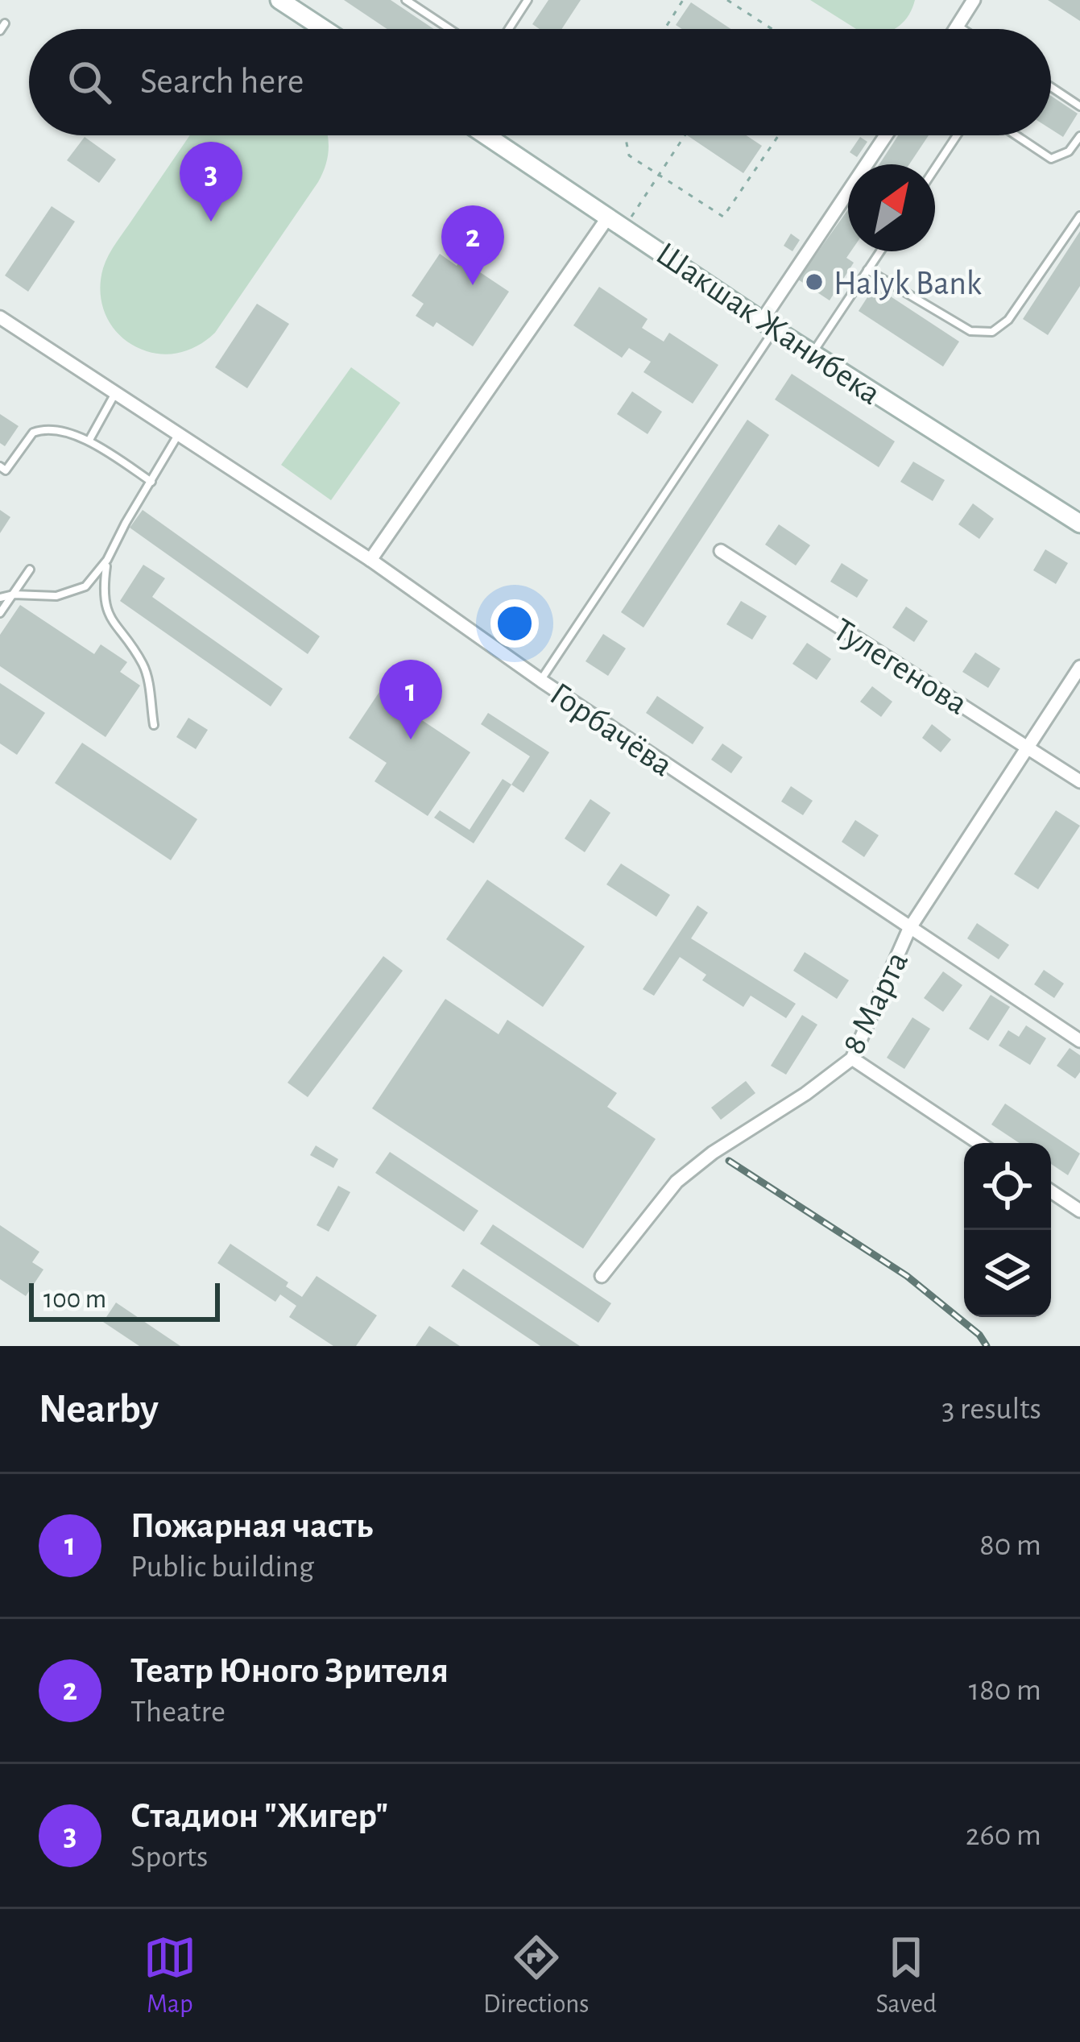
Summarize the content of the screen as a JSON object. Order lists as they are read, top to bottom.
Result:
{
  "streets": {
    "main road": ["Шакшак Жанибека"],
    "street": ["Тулегенова", "Горбачёва", "8 Марта"]
  },
  "crossings": [
    ["Тулегенова", "8 Марта"],
    ["Горбачёва", "8 Марта"]
  ],
  "places": ["Halyk Bank"],
  "scale_bar": "100 m",
  "north": "top right",
  "page": {
    "search": "Search here",
    "pins": ["3", "2", "1"],
    "scale": "100 m",
    "heading": ["Nearby", "3 results"],
    "list": [
      {
        "mark": "1",
        "name": "Пожарная часть",
        "note": "Public building",
        "value": "80 m"
      },
      {
        "mark": "2",
        "name": "Театр Юного Зрителя",
        "note": "Theatre",
        "value": "180 m"
      },
      {
        "mark": "3",
        "name": "Стадион \"Жигер\"",
        "note": "Sports",
        "value": "260 m"
      }
    ],
    "nav": ["Map", "Directions", "Saved"]
  }
}
